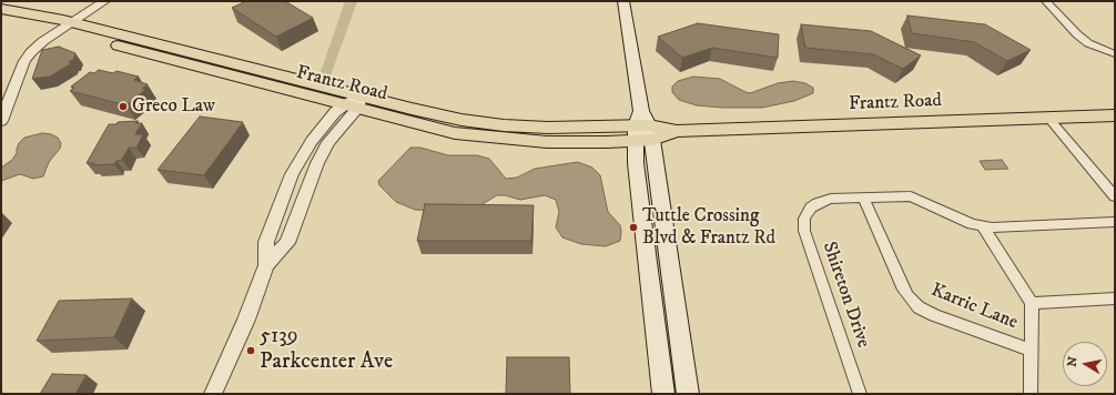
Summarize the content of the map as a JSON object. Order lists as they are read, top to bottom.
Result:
{
  "streets": {
    "main road": ["Frantz Road"],
    "street": ["Shireton Drive", "Karric Lane"]
  },
  "crossings": [
    ["Shireton Drive", "Karric Lane"]
  ],
  "places": ["Greco Law", "Tuttle Crossing Blvd & Frantz Rd", "5139 Parkcenter Ave"],
  "north": "left"
}
